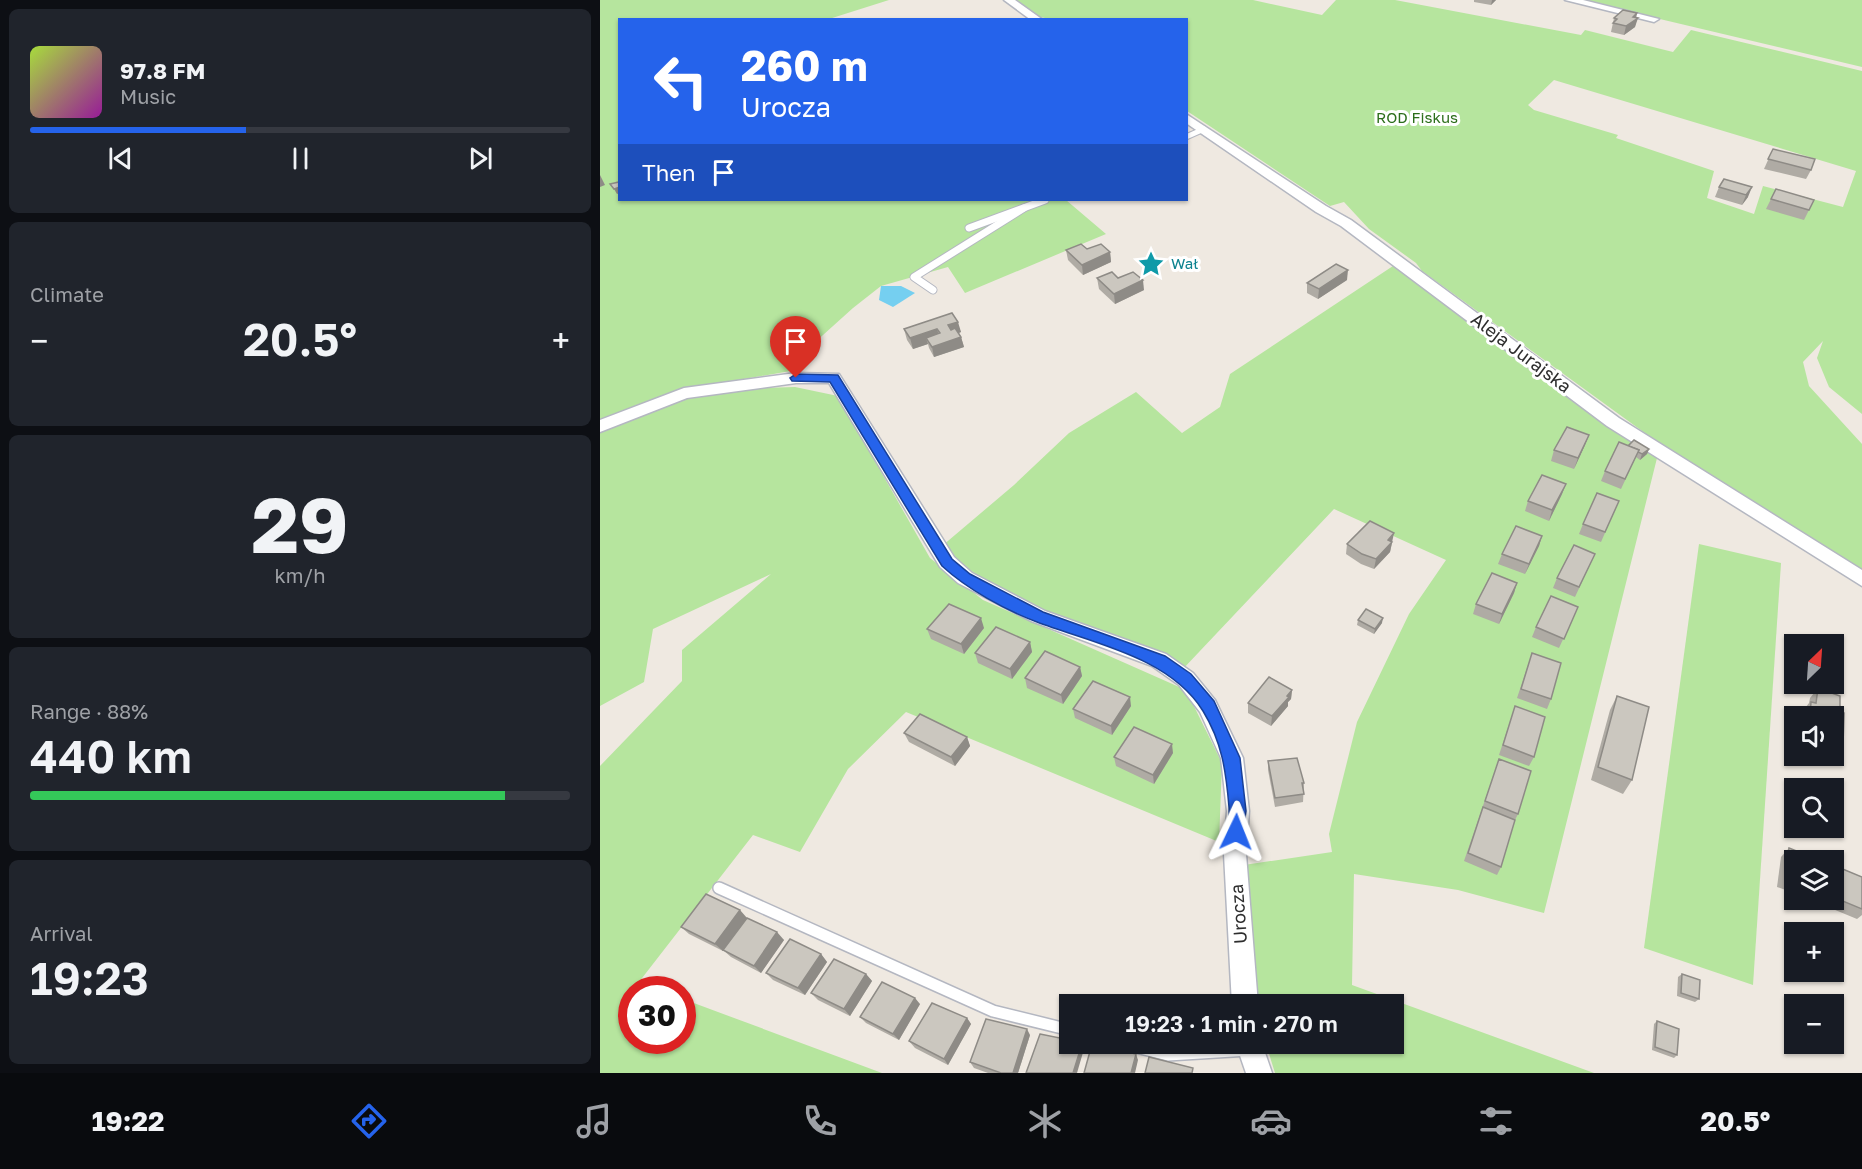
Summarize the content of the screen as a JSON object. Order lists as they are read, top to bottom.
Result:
{
  "streets": {
    "street": ["Aleja Jurajska", "Urocza"]
  },
  "parks": ["ROD Fiskus"],
  "places": {
    "place": ["Wał"]
  },
  "north": "top right",
  "page": {
    "turn": ["260 m", "Urocza"],
    "song": ["97.8 FM", "Music"],
    "then": "Then",
    "tile": [
      "Climate",
      ["29", "km/h"],
      ["Range · 88%", "440 km"],
      ["Arrival", "19:23"]
    ],
    "heat": ["−", "20.5°", "+"],
    "map_buttons": ["+", "−"],
    "limit": "30",
    "trip": "19:23 · 1 min · 270 m",
    "tabs": ["19:22", "20.5°"]
  }
}
